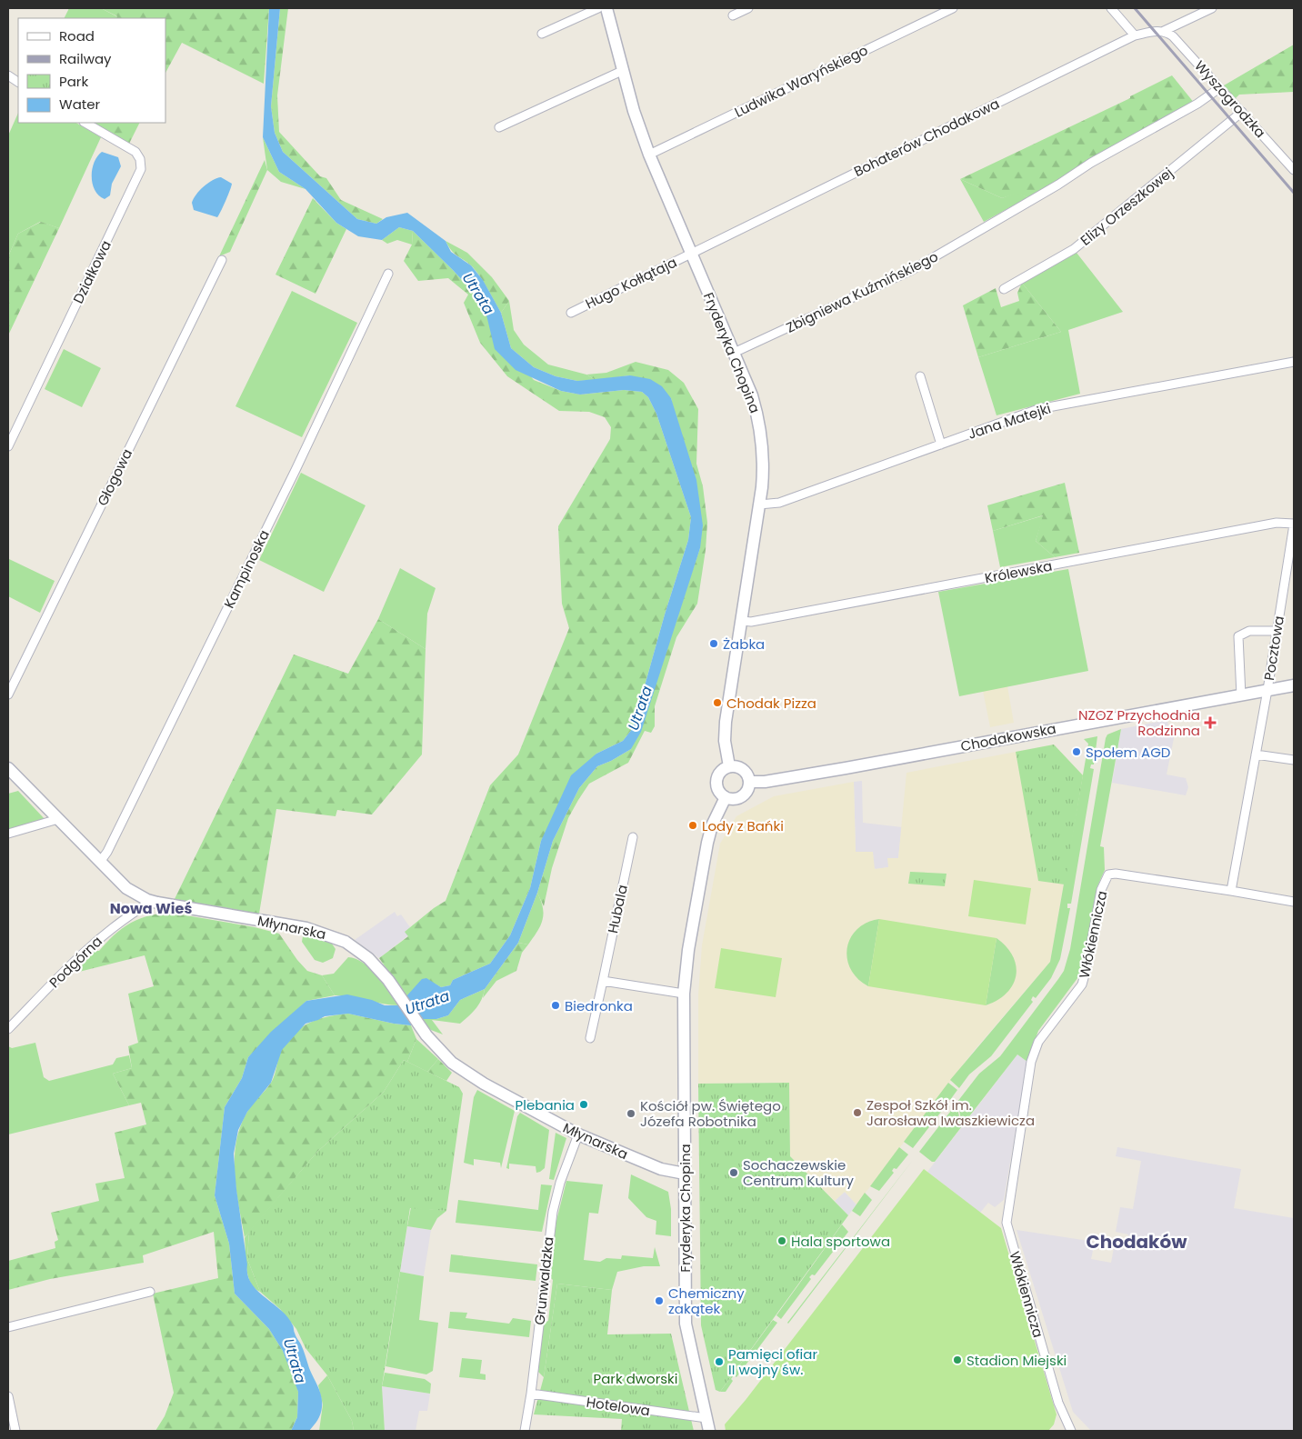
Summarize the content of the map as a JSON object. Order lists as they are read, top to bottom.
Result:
{
  "streets": {
    "main road": ["Fryderyka Chopina", "Chodakowska", "Młynarska"],
    "street": [
      "Ludwika Waryńskiego",
      "Wyszogrodzka",
      "Bohaterów Chodakowa",
      "Elizy Orzeszkowej",
      "Działkowa",
      "Hugo Kołłątaja",
      "Zbigniewa Kuźmińskiego",
      "Jana Matejki",
      "Głogowa",
      "Kampinoska",
      "Królewska",
      "Pocztowa",
      "Hubala",
      "Włókiennicza",
      "Podgórna",
      "Grunwaldzka",
      "Hotelowa"
    ]
  },
  "crossings": [
    ["Ludwika Waryńskiego", "Fryderyka Chopina"],
    ["Wyszogrodzka", "Bohaterów Chodakowa"],
    ["Wyszogrodzka", "Elizy Orzeszkowej"],
    ["Wyszogrodzka", "Zbigniewa Kuźmińskiego"],
    ["Bohaterów Chodakowa", "Hugo Kołłątaja"],
    ["Bohaterów Chodakowa", "Fryderyka Chopina"],
    ["Hugo Kołłątaja", "Fryderyka Chopina"],
    ["Zbigniewa Kuźmińskiego", "Fryderyka Chopina"],
    ["Fryderyka Chopina", "Jana Matejki"],
    ["Fryderyka Chopina", "Królewska"],
    ["Fryderyka Chopina", "Chodakowska"],
    ["Fryderyka Chopina", "Młynarska"],
    ["Fryderyka Chopina", "Hotelowa"],
    ["Kampinoska", "Młynarska"],
    ["Królewska", "Pocztowa"],
    ["Pocztowa", "Chodakowska"],
    ["Młynarska", "Podgórna"],
    ["Młynarska", "Grunwaldzka"],
    ["Grunwaldzka", "Hotelowa"]
  ],
  "districts": ["Nowa Wieś", "Chodaków"],
  "water": ["Utrata"],
  "parks": ["Park dworski"],
  "places": {
    "other": [
      "Żabka",
      "Chodak Pizza",
      "Społem AGD",
      "Lody z Bańki",
      "Biedronka",
      "Plebania",
      "Zespoł Szkół im. Jarosława Iwaszkiewicza",
      "Kościół pw. Świętego Józefa Robotnika",
      "Sochaczewskie Centrum Kultury",
      "Hala sportowa",
      "Chemiczny zakątek",
      "Stadion Miejski",
      "Pamięci ofiar II wojny św."
    ],
    "health": ["NZOZ Przychodnia Rodzinna"]
  },
  "legend": [
    "Road",
    "Railway",
    "Park",
    "Water"
  ]
}
